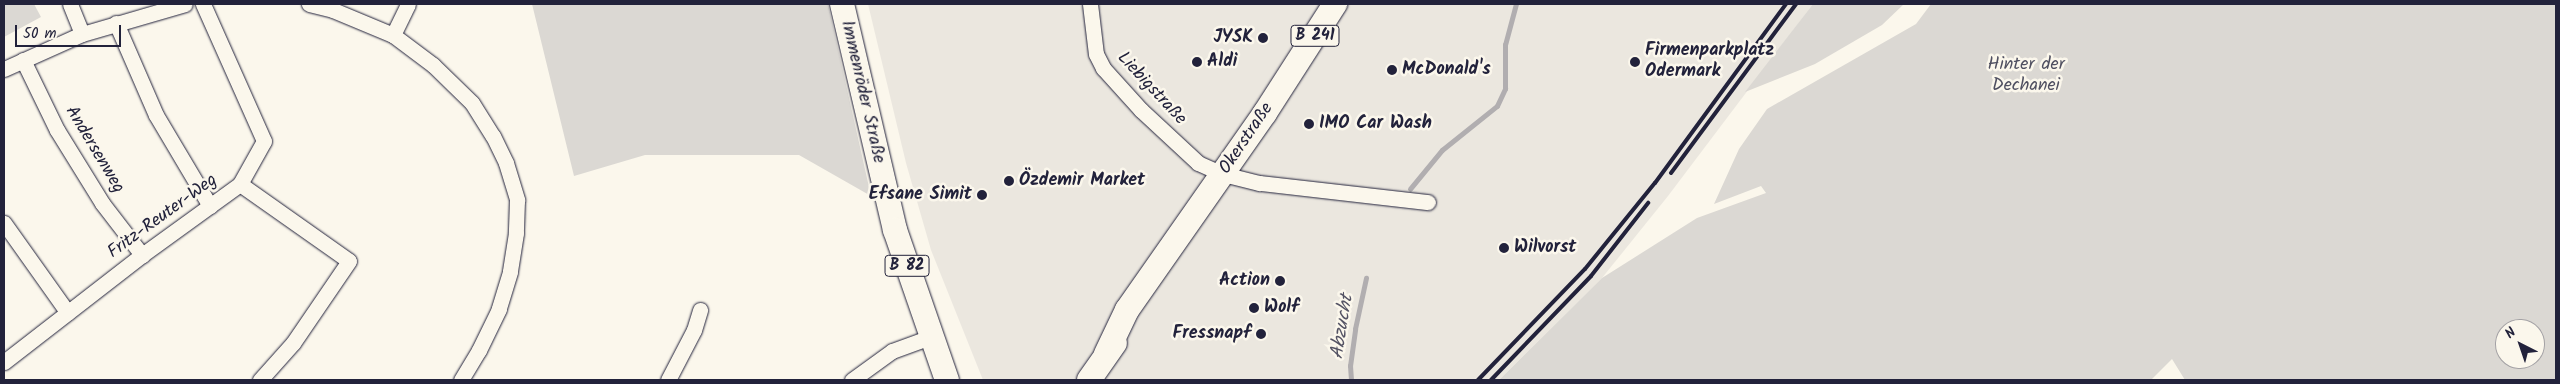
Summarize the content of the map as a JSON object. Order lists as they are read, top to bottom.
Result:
{
  "streets": {
    "main road": [
      "B 241",
      "Immenröder Straße",
      "Okerstraße",
      "B 82"
    ],
    "street": ["Liebigstraße", "Andersenweg", "Fritz-Reuter-Weg"]
  },
  "crossings": [
    ["Liebigstraße", "Okerstraße"],
    ["Andersenweg", "Fritz-Reuter-Weg"]
  ],
  "water": ["Abzucht"],
  "parks": ["Hinter der Dechanei"],
  "places": [
    "JYSK",
    "Aldi",
    "Firmenparkplatz Odermark",
    "McDonald's",
    "IMO Car Wash",
    "Özdemir Market",
    "Efsane Simit",
    "Wilvorst",
    "Action",
    "Wolf",
    "Fressnapf"
  ],
  "scale_bar": "50 m",
  "north": "top left"
}
